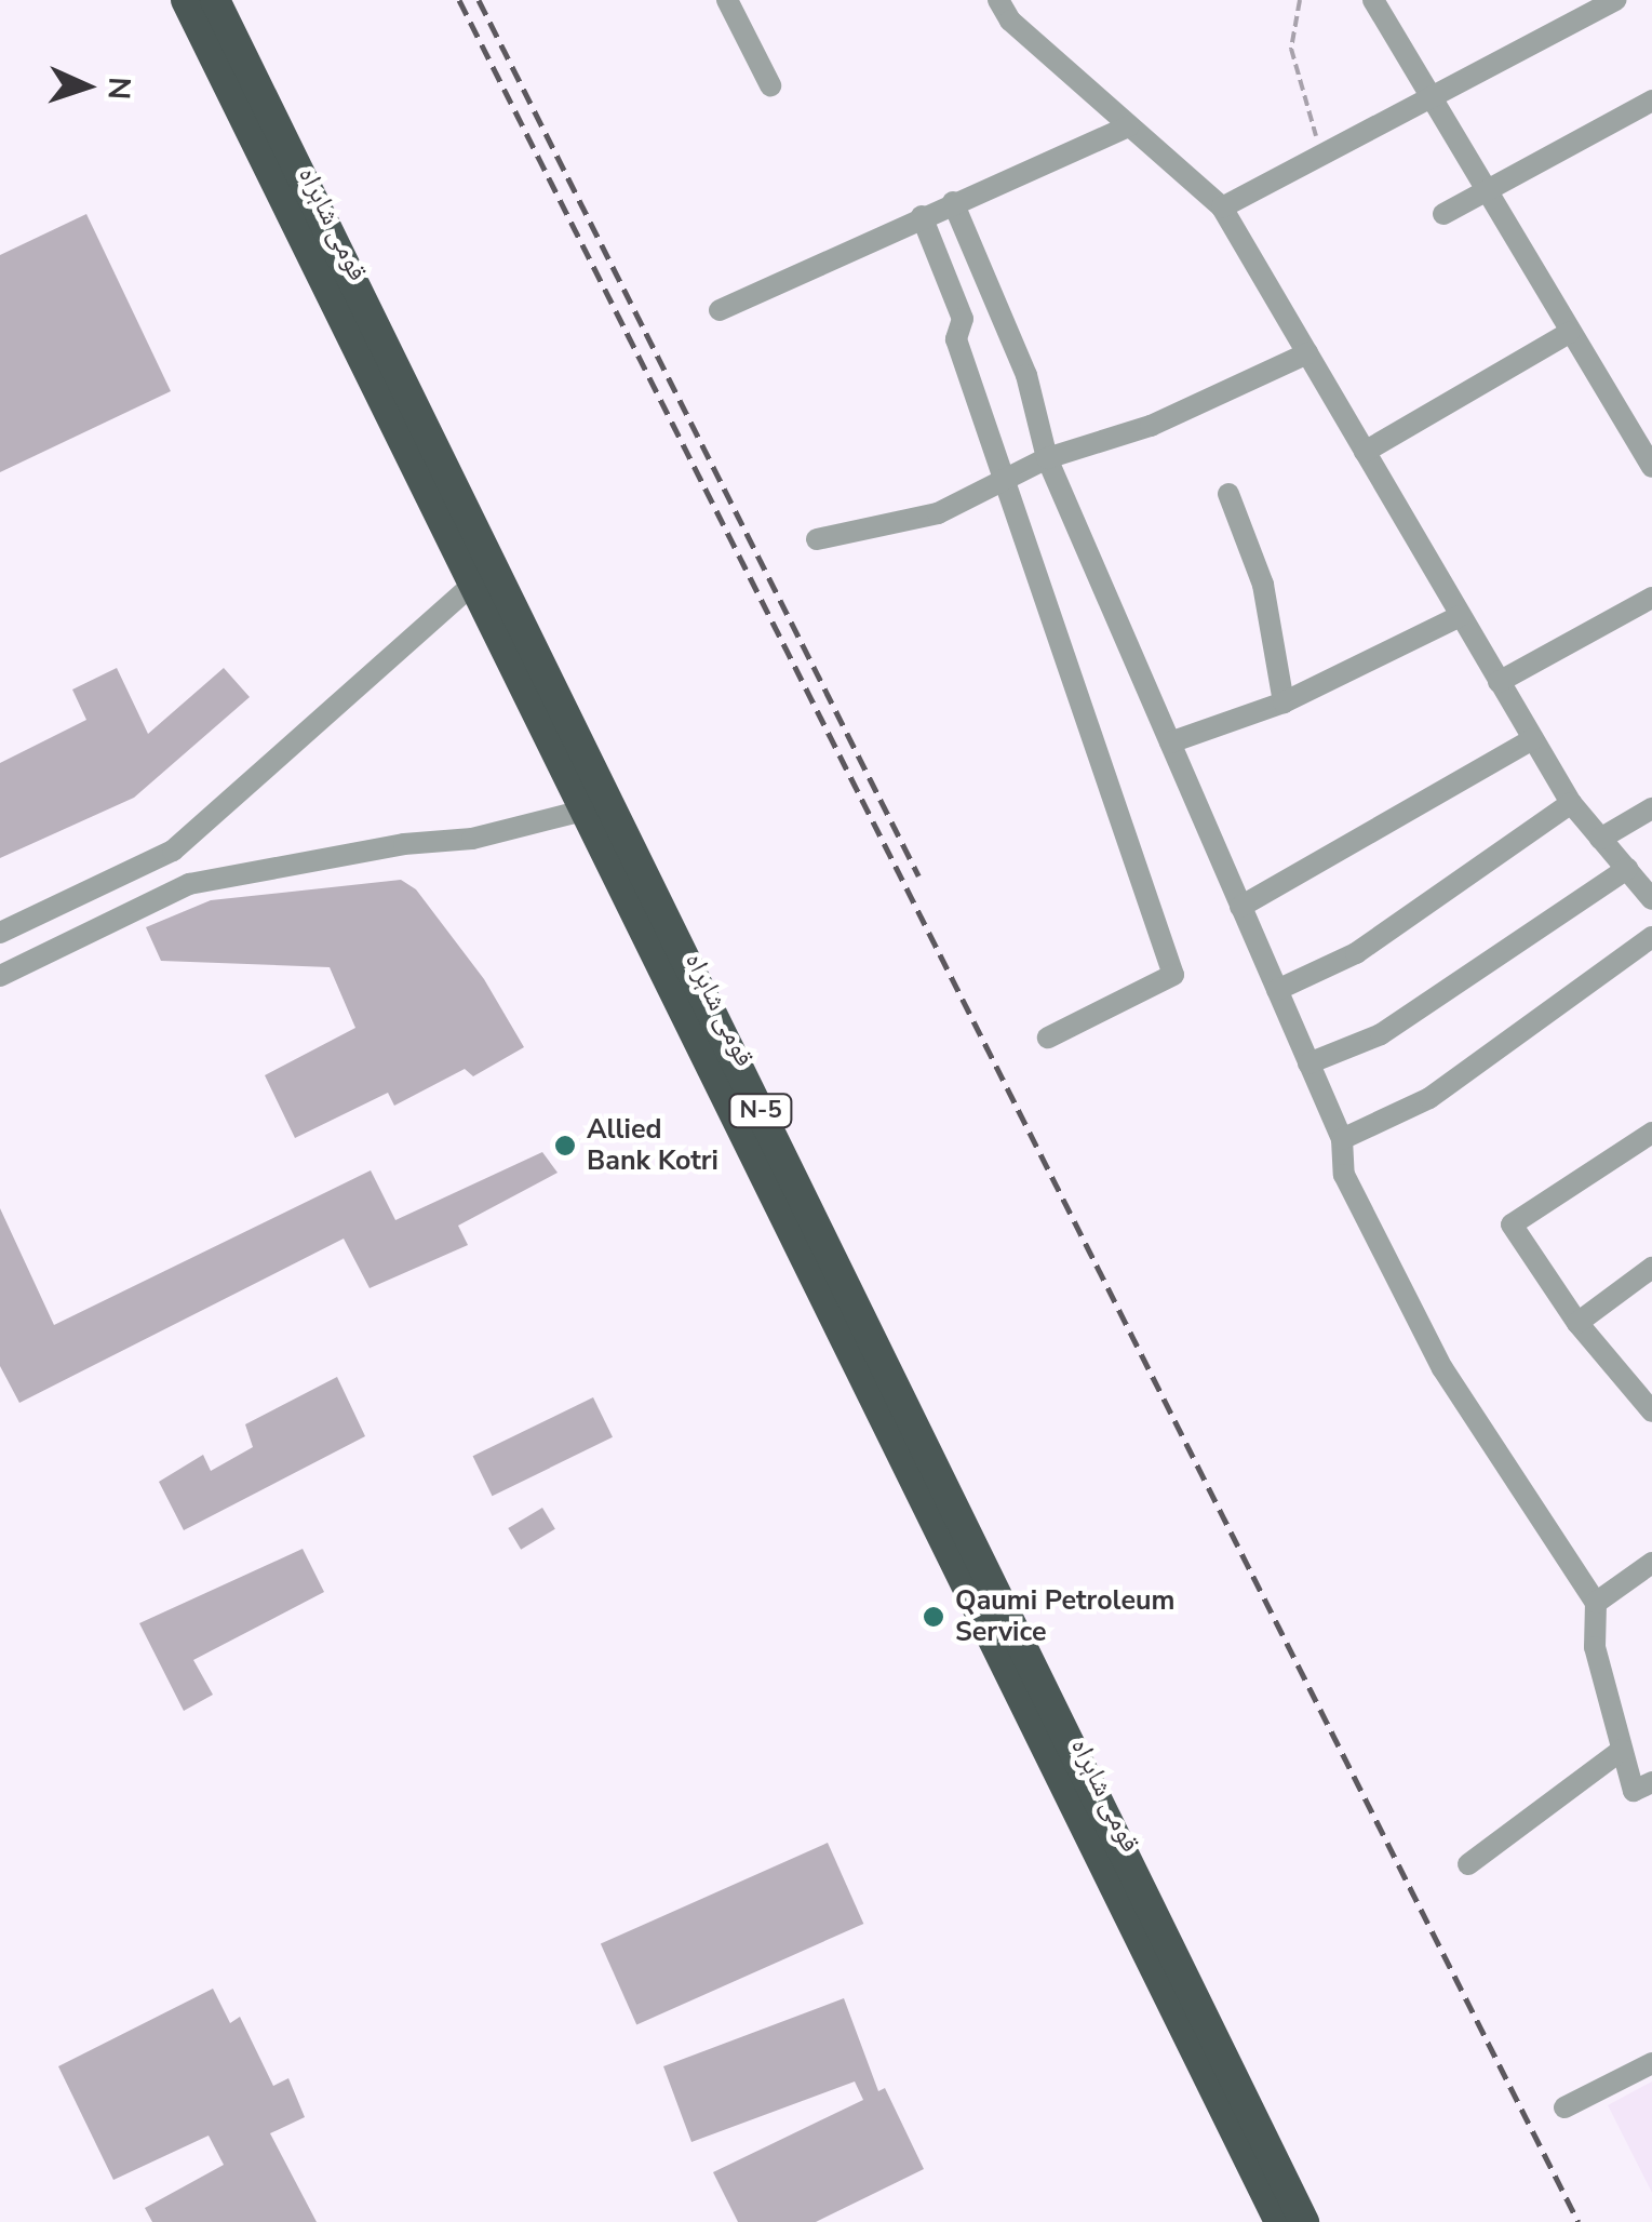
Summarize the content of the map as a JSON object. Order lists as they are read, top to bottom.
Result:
{
  "streets": {
    "highway": ["قومی شاہراہ", "N-5"]
  },
  "places": ["Allied Bank Kotri", "Qaumi Petroleum Service"],
  "north": "right"
}
